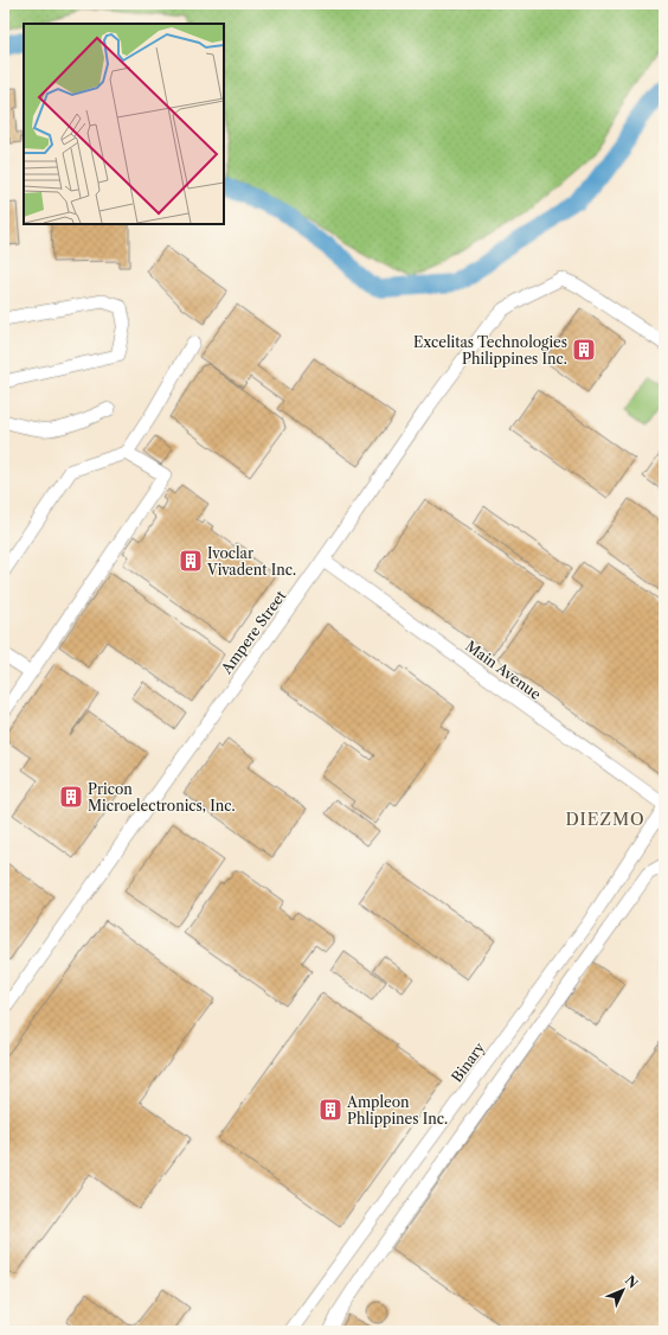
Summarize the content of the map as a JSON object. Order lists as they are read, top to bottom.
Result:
{
  "streets": {
    "street": ["Ampere Street", "Main Avenue", "Binary"]
  },
  "crossings": [
    ["Ampere Street", "Main Avenue"],
    ["Main Avenue", "Binary"]
  ],
  "districts": ["DIEZMO"],
  "places": {
    "building": [
      "Excelitas Technologies Philippines Inc.",
      "Ivoclar Vivadent Inc.",
      "Pricon Microelectronics, Inc.",
      "Ampleon Phlippines Inc."
    ]
  },
  "north": "top right"
}
